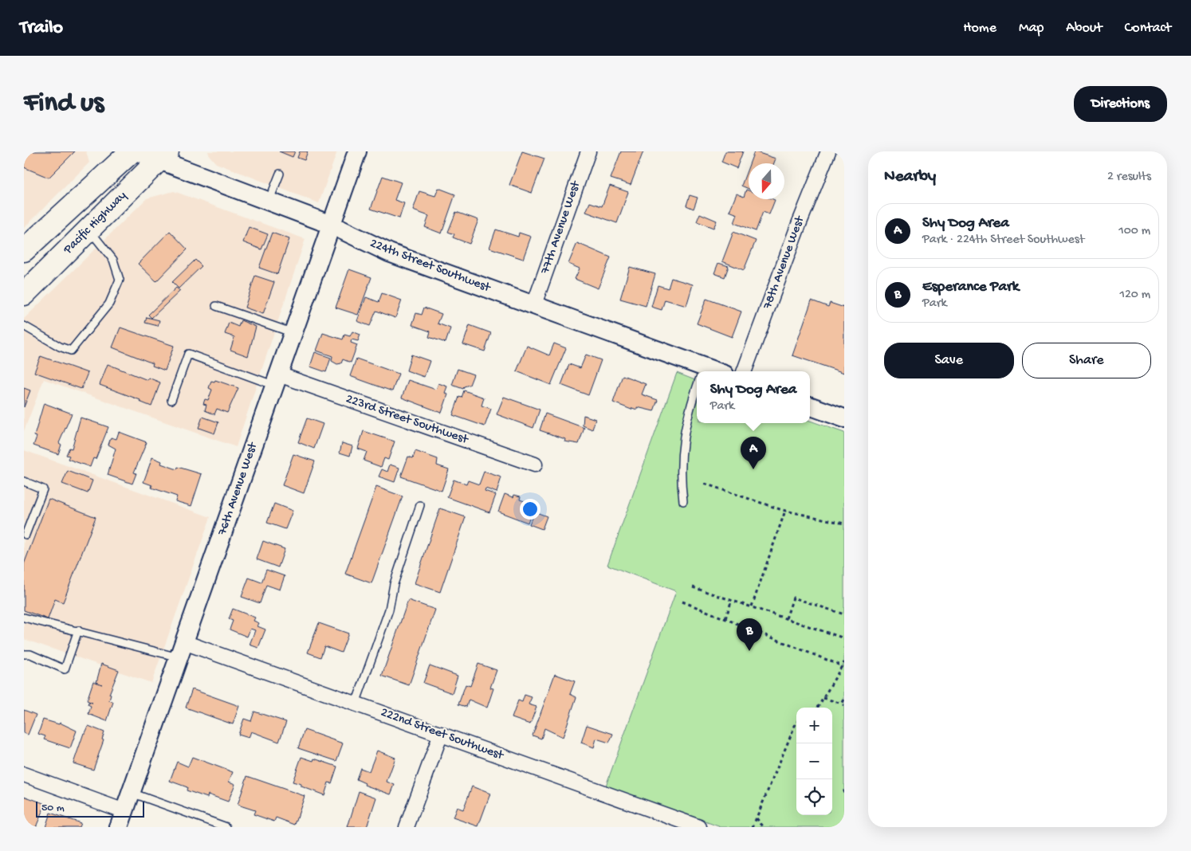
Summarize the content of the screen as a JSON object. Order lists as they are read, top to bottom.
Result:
{
  "streets": {
    "highway": ["Pacific Highway"],
    "street": [
      "77th Avenue West",
      "78th Avenue West",
      "224th Street Southwest",
      "223rd Street Southwest",
      "76th Avenue West",
      "222nd Street Southwest"
    ]
  },
  "crossings": [
    ["Pacific Highway", "224th Street Southwest"],
    ["77th Avenue West", "224th Street Southwest"],
    ["224th Street Southwest", "76th Avenue West"],
    ["223rd Street Southwest", "76th Avenue West"],
    ["76th Avenue West", "222nd Street Southwest"]
  ],
  "scale_bar": "50 m",
  "north": "bottom",
  "page": {
    "header": "Trailo",
    "nav": [
      "Home",
      "Map",
      "About",
      "Contact"
    ],
    "buttons": [
      "Directions",
      ["Save", "Share"]
    ],
    "title": "Find us",
    "heading": ["Nearby", "2 results"],
    "list": [
      {
        "mark": "A",
        "name": "Shy Dog Area",
        "note": "Park · 224th Street Southwest",
        "value": "100 m"
      },
      {
        "mark": "B",
        "name": "Esperance Park",
        "note": "Park",
        "value": "120 m"
      }
    ],
    "popup": ["Shy Dog Area", "Park"],
    "pins": ["A", "B"],
    "map_buttons": ["+", "−"],
    "scale": "50 m"
  }
}
